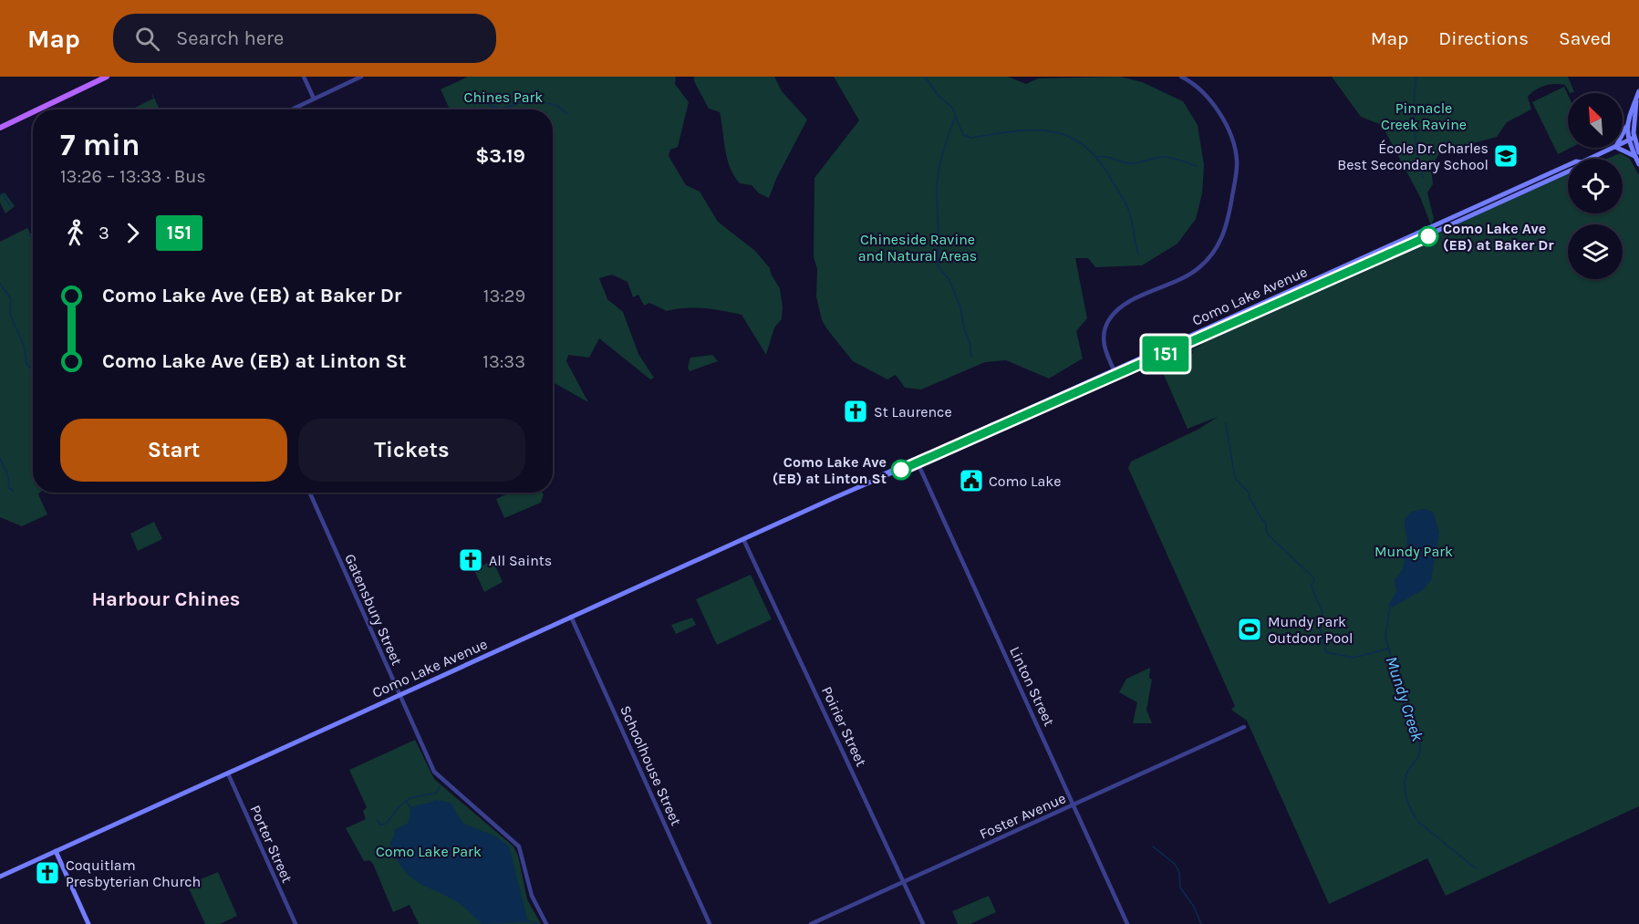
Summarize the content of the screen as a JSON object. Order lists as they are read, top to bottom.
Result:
{
  "streets": {
    "main road": ["Como Lake Avenue"],
    "street": [
      "Gatensbury Street",
      "Linton Street",
      "Poirier Street",
      "Schoolhouse Street",
      "Foster Avenue",
      "Porter Street"
    ]
  },
  "crossings": [
    ["Como Lake Avenue", "Gatensbury Street"],
    ["Como Lake Avenue", "Linton Street"],
    ["Como Lake Avenue", "Poirier Street"],
    ["Como Lake Avenue", "Schoolhouse Street"],
    ["Como Lake Avenue", "Porter Street"],
    ["Linton Street", "Foster Avenue"],
    ["Poirier Street", "Foster Avenue"]
  ],
  "districts": ["Harbour Chines"],
  "water": ["Mundy Creek"],
  "parks": [
    "Chines Park",
    "Pinnacle Creek Ravine",
    "Chineside Ravine and Natural Areas",
    "Mundy Park",
    "Como Lake Park"
  ],
  "places": {
    "school or university": ["École Dr. Charles Best Secondary School"],
    "other": ["Como Lake Ave (EB) at Baker Dr", "Como Lake Ave (EB) at Linton St"],
    "church": ["St Laurence", "All Saints", "Coquitlam Presbyterian Church"],
    "public building": ["Como Lake"],
    "sports": ["Mundy Park Outdoor Pool"]
  },
  "lines": ["bus line 151"],
  "north": "top left",
  "page": {
    "header": "Map",
    "search": "Search here",
    "nav": ["Map", "Directions", "Saved"],
    "on_map": "151",
    "heading": ["7 min", "13:26 – 13:33 · Bus", "$3.19"],
    "legs": ["3", "151"],
    "list": [
      {
        "name": "Como Lake Ave (EB) at Baker Dr",
        "value": "13:29"
      },
      {
        "name": "Como Lake Ave (EB) at Linton St",
        "value": "13:33"
      }
    ],
    "buttons": ["Start", "Tickets"]
  }
}
